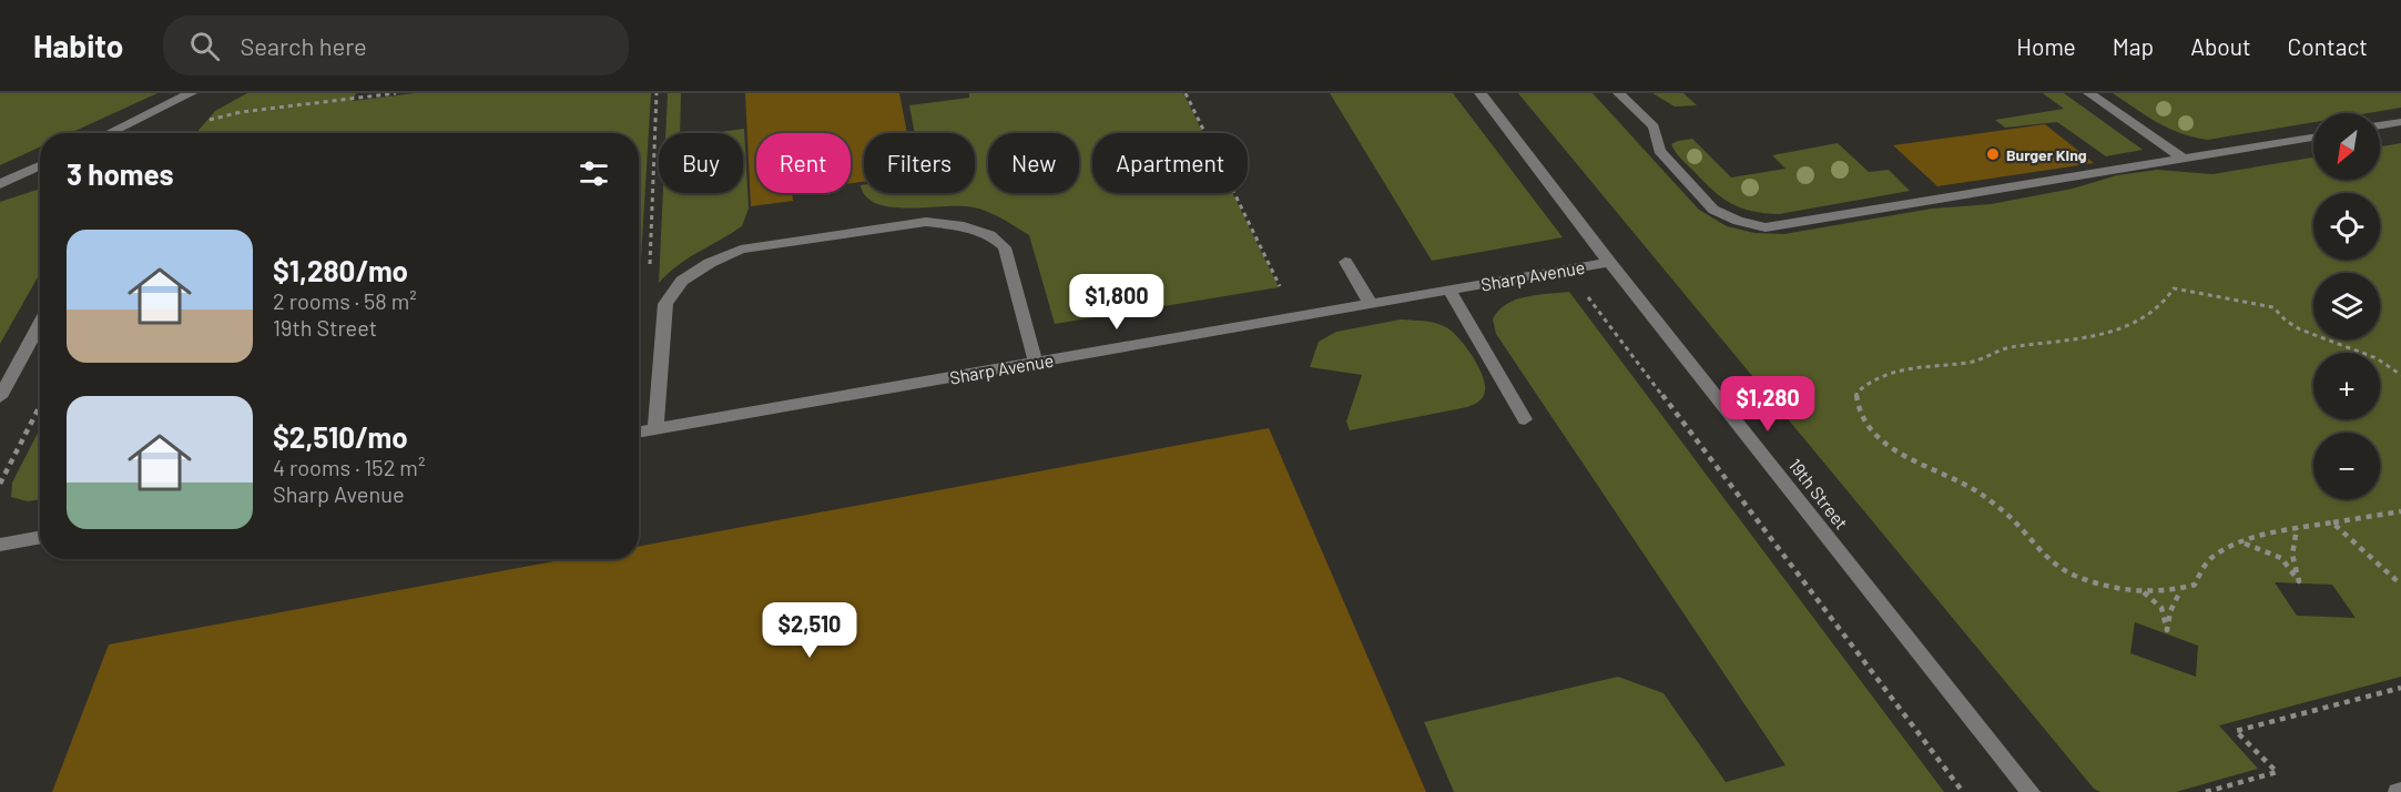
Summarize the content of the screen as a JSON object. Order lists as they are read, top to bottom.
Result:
{
  "streets": {
    "street": ["Sharp Avenue", "19th Street"]
  },
  "crossings": [
    ["Sharp Avenue", "19th Street"]
  ],
  "places": ["Burger King"],
  "north": "bottom left",
  "page": {
    "header": "Habito",
    "search": "Search here",
    "nav": [
      "Home",
      "Map",
      "About",
      "Contact"
    ],
    "map_buttons": ["+", "−"],
    "chip": [
      "Buy",
      "Rent",
      "Filters",
      "New",
      "Apartment"
    ],
    "heading": "3 homes",
    "list": [
      {
        "name": "$1,280/mo",
        "note": "2 rooms · 58 m² · 19th Street"
      },
      {
        "name": "$2,510/mo",
        "note": "4 rooms · 152 m² · Sharp Avenue"
      }
    ],
    "price": ["$1,800", "$1,280", "$2,510"]
  }
}
